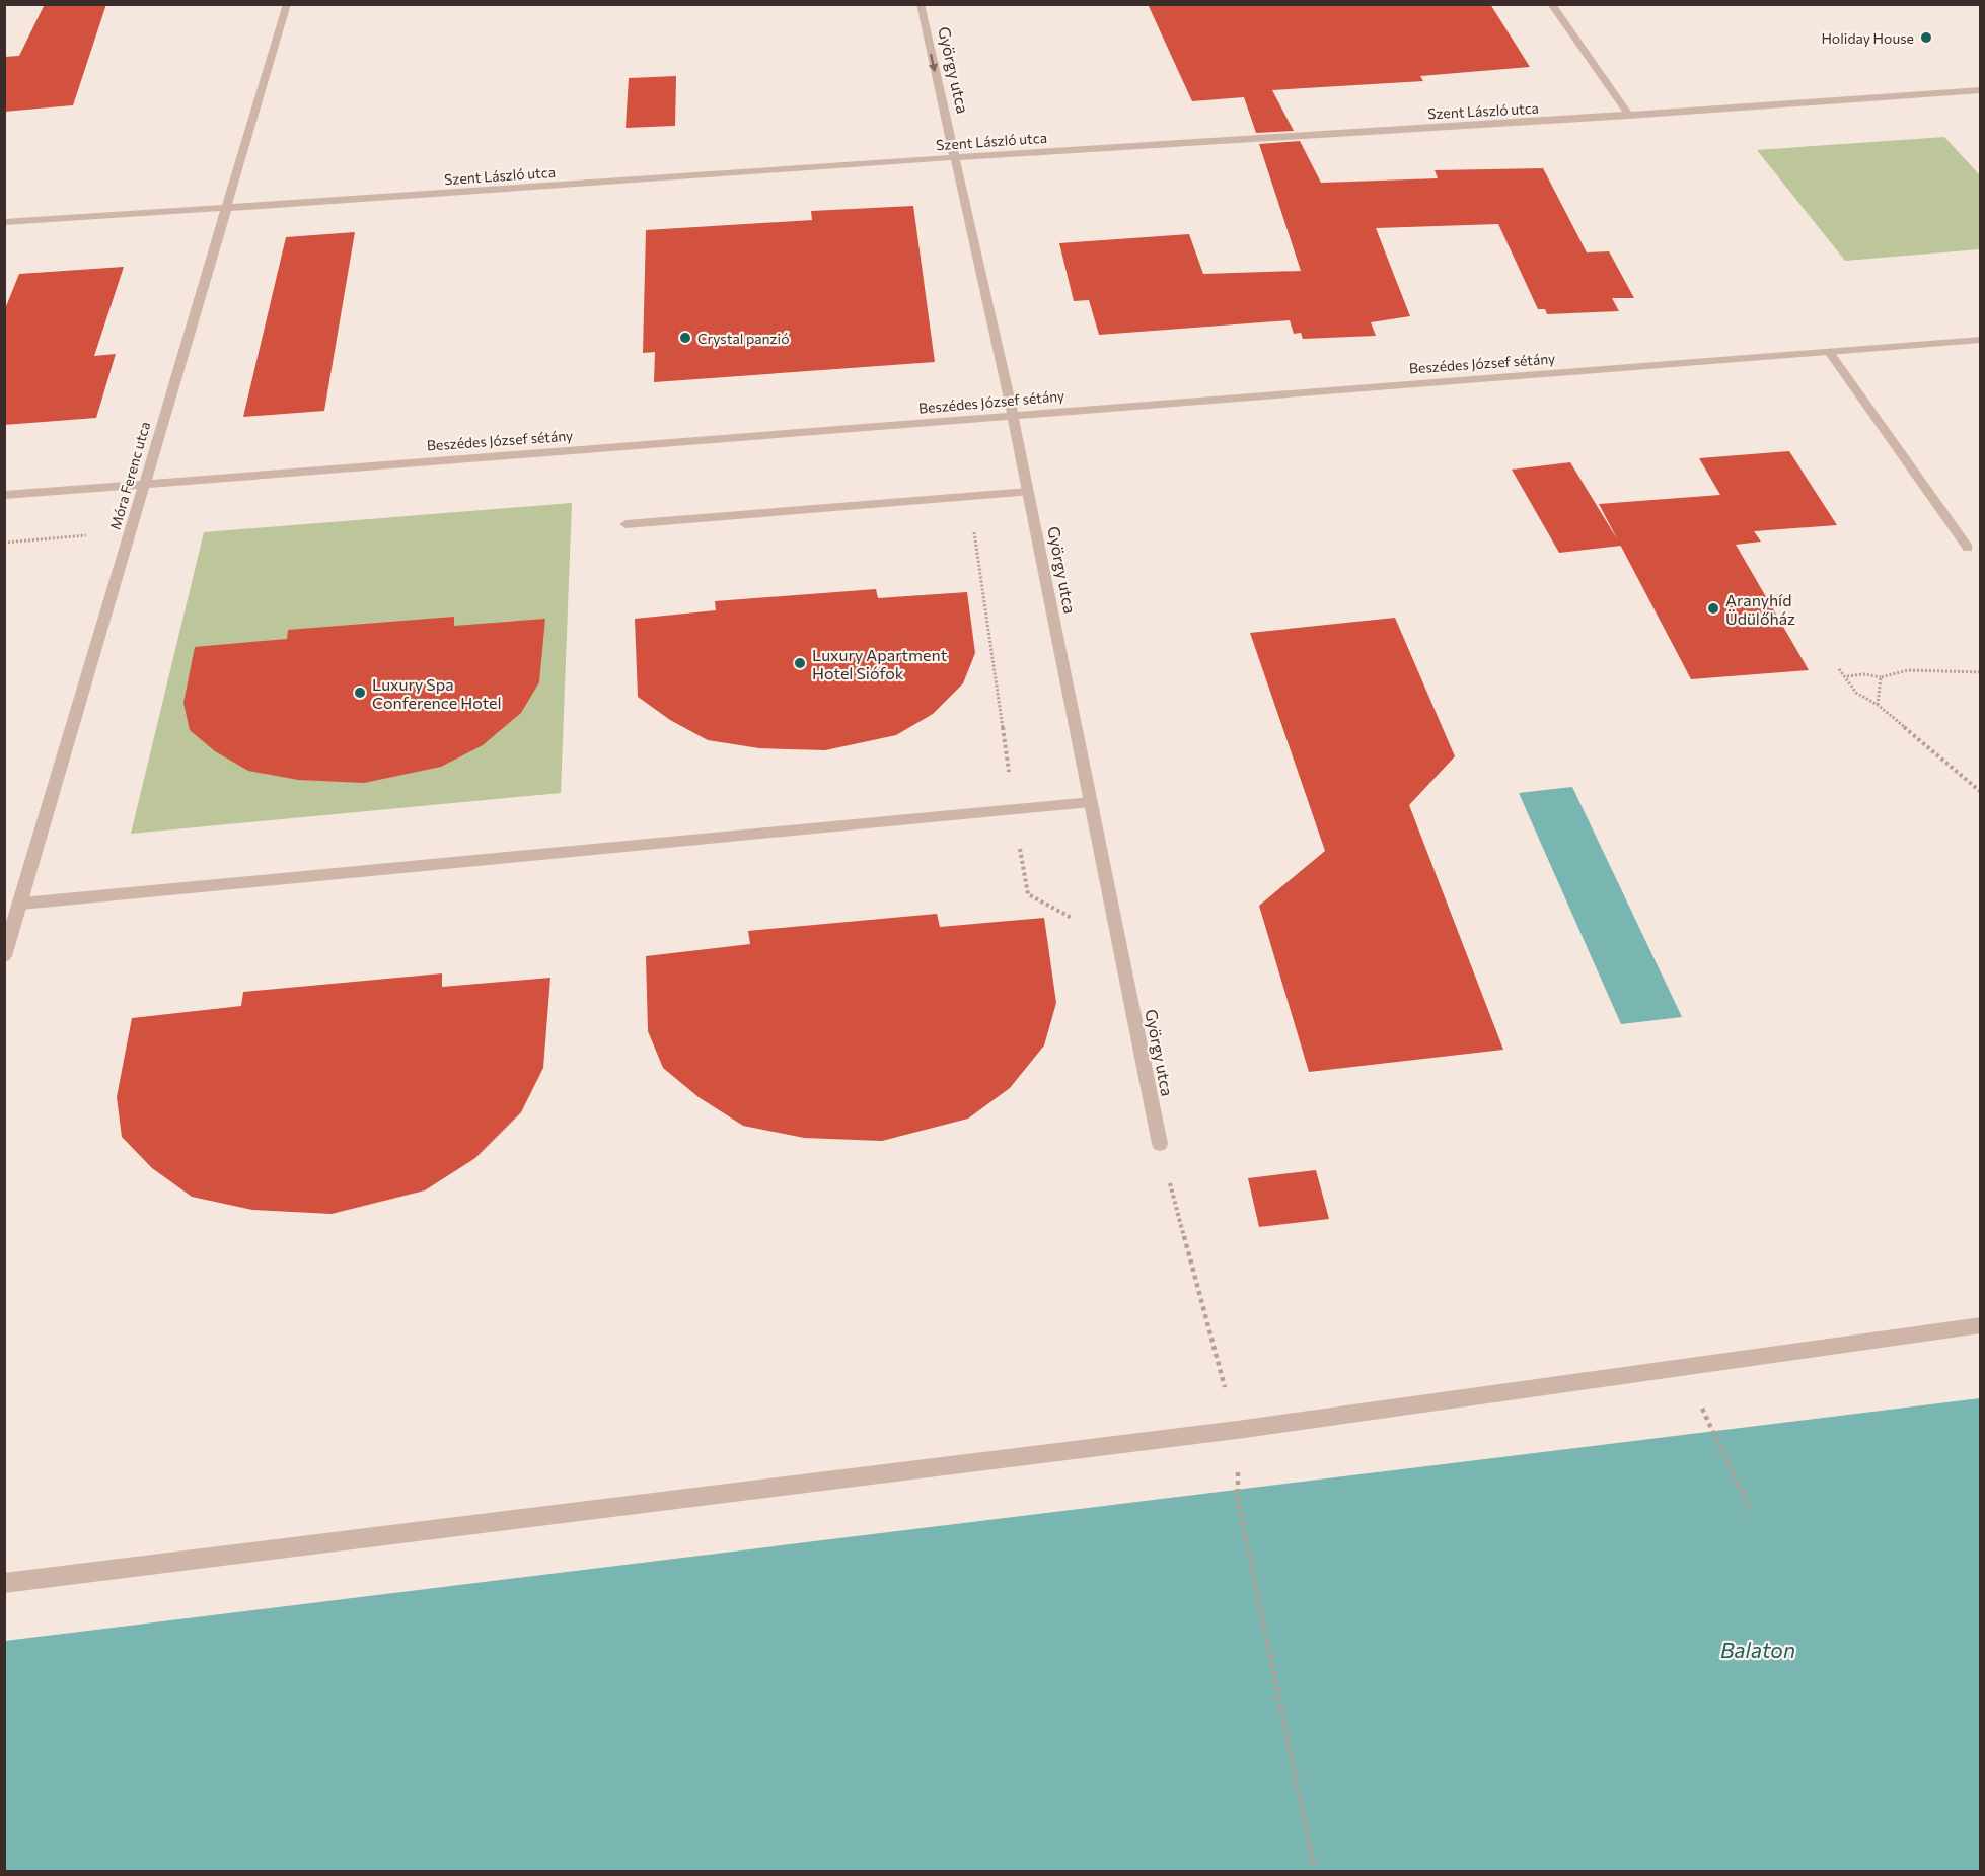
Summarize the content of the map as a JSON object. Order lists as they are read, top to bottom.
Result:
{
  "streets": {
    "street": [
      "György utca",
      "Szent László utca",
      "Beszédes József sétány",
      "Móra Ferenc utca"
    ]
  },
  "crossings": [
    ["György utca", "Szent László utca"],
    ["György utca", "Beszédes József sétány"],
    ["Szent László utca", "Móra Ferenc utca"],
    ["Beszédes József sétány", "Móra Ferenc utca"]
  ],
  "water": ["Balaton"],
  "places": [
    "Holiday House",
    "Crystal panzió",
    "Aranyhíd Üdülőház",
    "Luxury Apartment Hotel Siófok",
    "Luxury Spa Conference Hotel"
  ]
}
